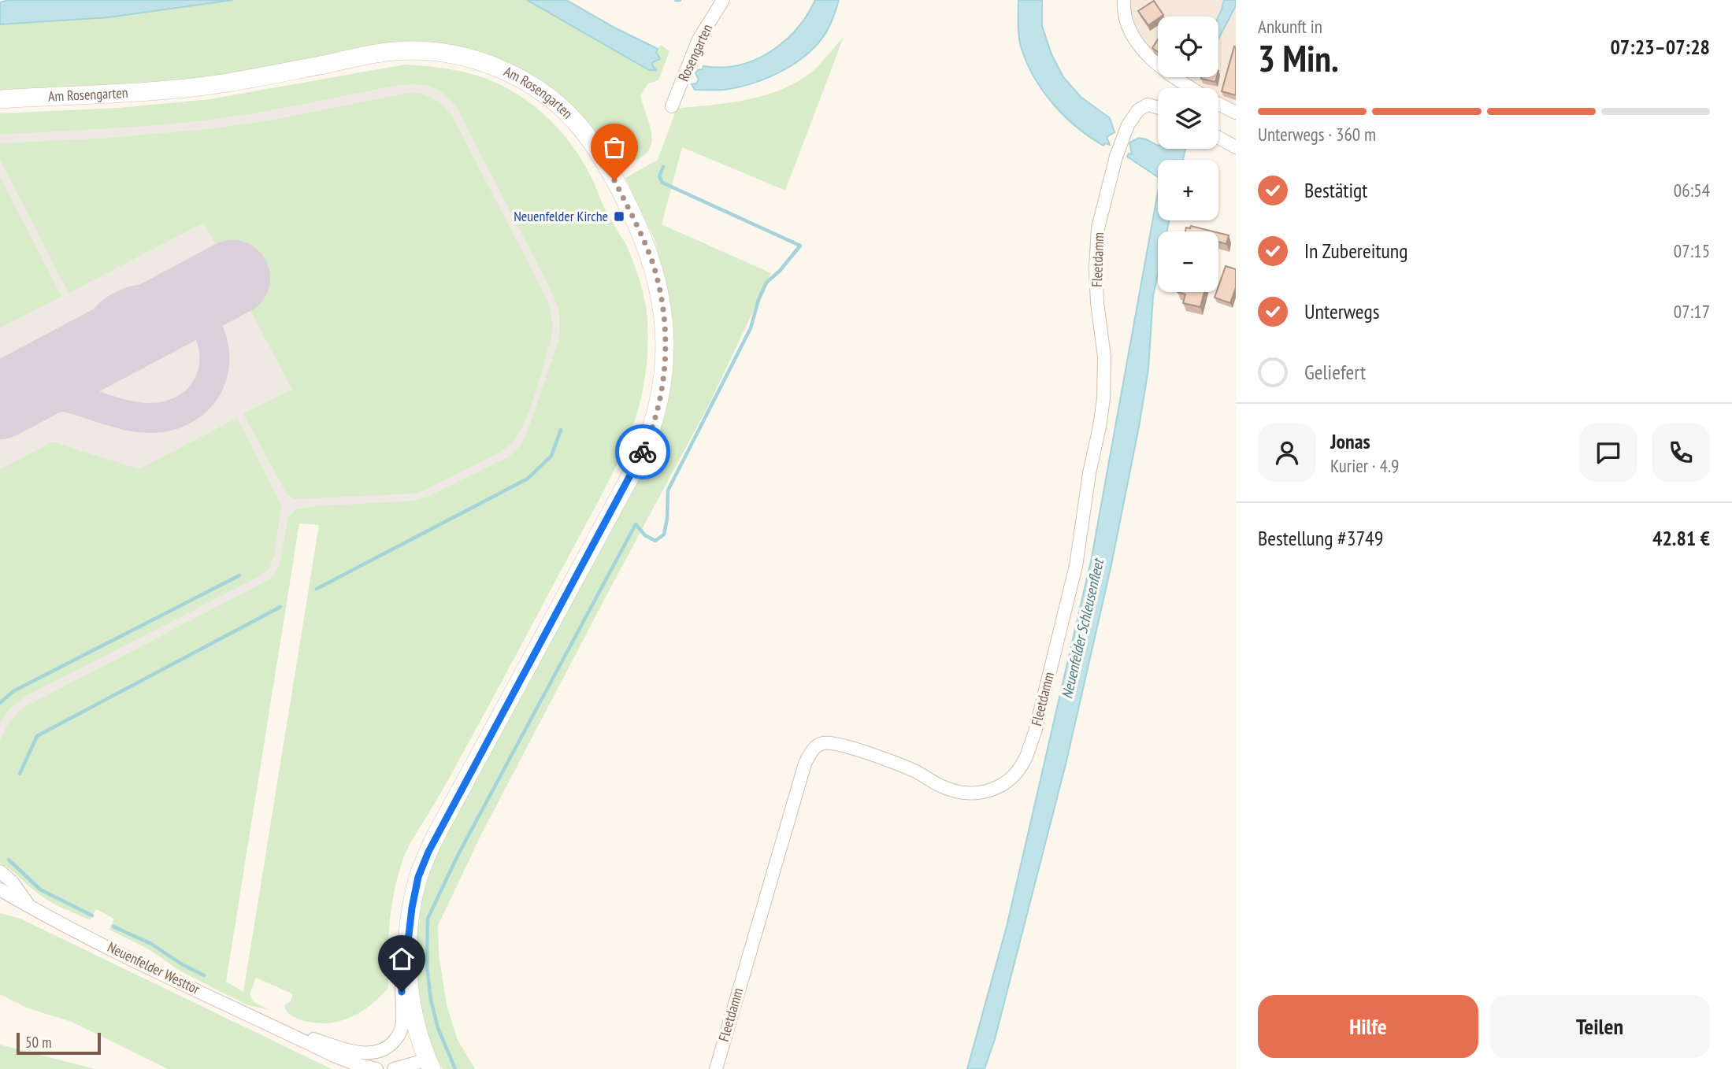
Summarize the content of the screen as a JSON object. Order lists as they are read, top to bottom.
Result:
{
  "streets": {
    "main road": ["Am Rosengarten"],
    "street": ["Rosengarten", "Fleetdamm", "Neuenfelder Westtor"]
  },
  "crossings": [
    ["Am Rosengarten", "Neuenfelder Westtor"]
  ],
  "water": ["Neuenfelder Schleusenfleet"],
  "places": {
    "transit": ["Neuenfelder Kirche"]
  },
  "scale_bar": "50 m",
  "page": {
    "heading": ["3 Min.", "Ankunft in", "07:23–07:28"],
    "panel": [
      "Jonas",
      "Kurier · 4.9",
      "Bestellung #3749",
      "42.81 €"
    ],
    "map_buttons": ["+", "−"],
    "bar": "Unterwegs · 360 m",
    "list": [
      ["Bestätigt", "06:54"],
      ["In Zubereitung", "07:15"],
      ["Unterwegs", "07:17"],
      "Geliefert"
    ],
    "buttons": ["Hilfe", "Teilen"],
    "scale": "50 m"
  }
}
